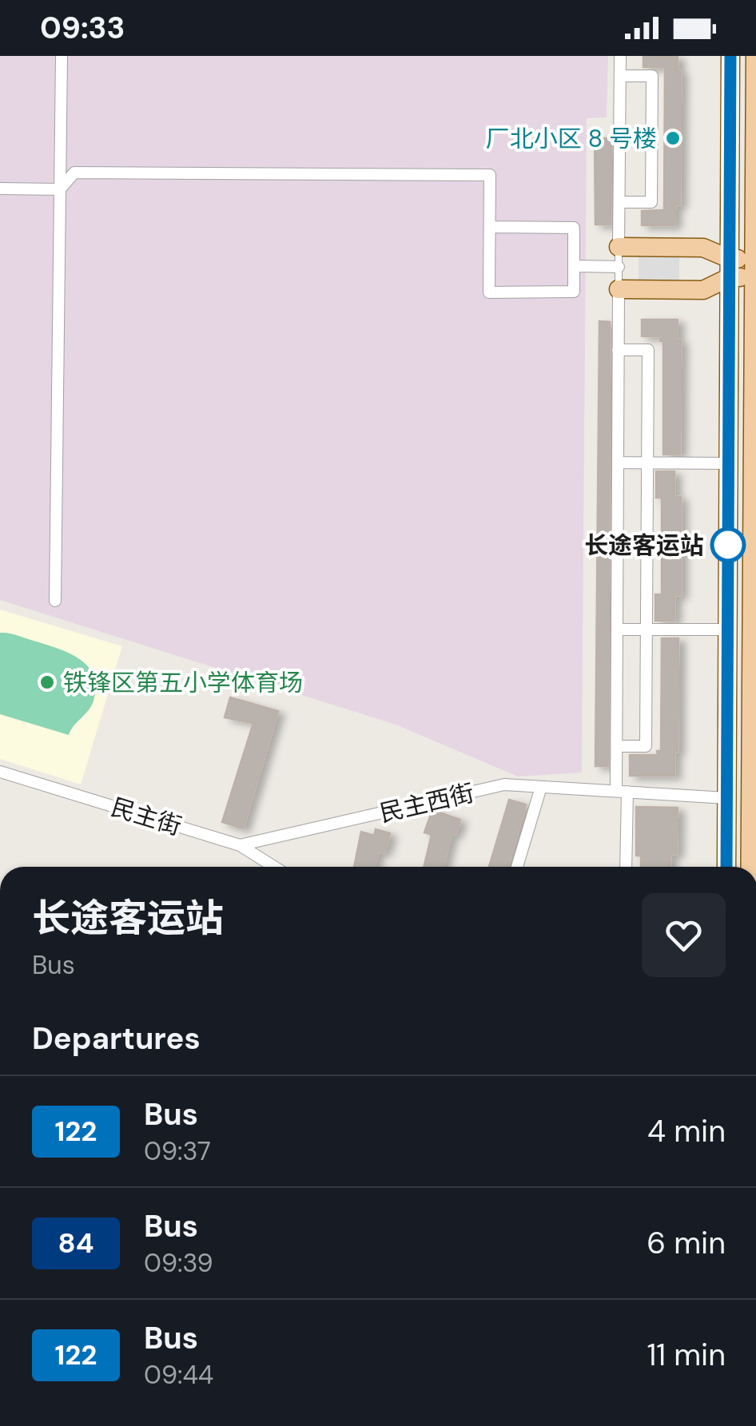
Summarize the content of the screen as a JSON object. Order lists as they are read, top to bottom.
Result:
{
  "streets": {
    "street": ["民主西街", "民主街"]
  },
  "crossings": [
    ["民主西街", "民主街"]
  ],
  "places": ["厂北小区 8 号楼", "长途客运站", "铁锋区第五小学体育场"],
  "lines": ["bus line 122"],
  "page": {
    "status": "09:33",
    "heading": [
      ["长途客运站", "Bus"],
      "Departures"
    ],
    "list": [
      {
        "mark": "122",
        "name": "Bus",
        "note": "09:37",
        "value": "4 min"
      },
      {
        "mark": "84",
        "name": "Bus",
        "note": "09:39",
        "value": "6 min"
      },
      {
        "mark": "122",
        "name": "Bus",
        "note": "09:44",
        "value": "11 min"
      }
    ]
  }
}
